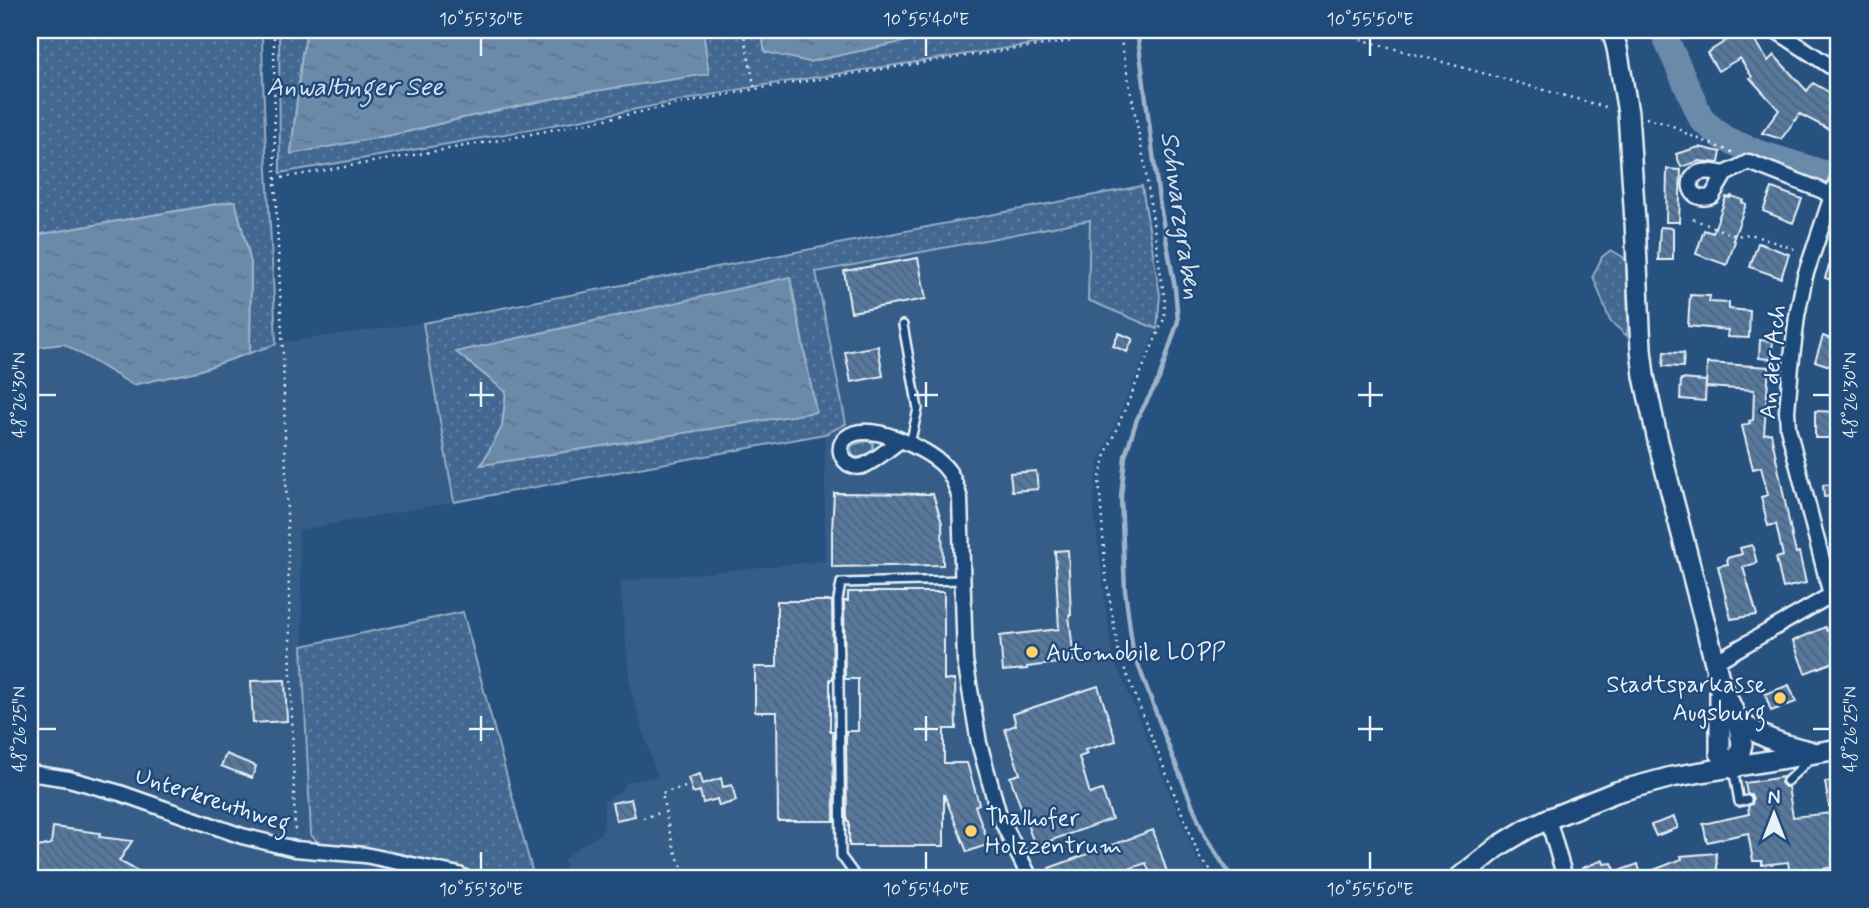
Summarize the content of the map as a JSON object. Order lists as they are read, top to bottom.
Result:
{
  "streets": {
    "street": ["An der Ach", "Unterkreuthweg"]
  },
  "water": ["Anwaltinger See", "Schwarzgraben"],
  "places": ["Automobile LOPP", "Stadtsparkasse Augsburg", "Thalhofer Holzzentrum"],
  "north": "top",
  "coordinates": [
    "10°55'30\"E",
    "10°55'40\"E",
    "10°55'50\"E",
    "48°26'30\"N",
    "48°26'25\"N"
  ]
}
